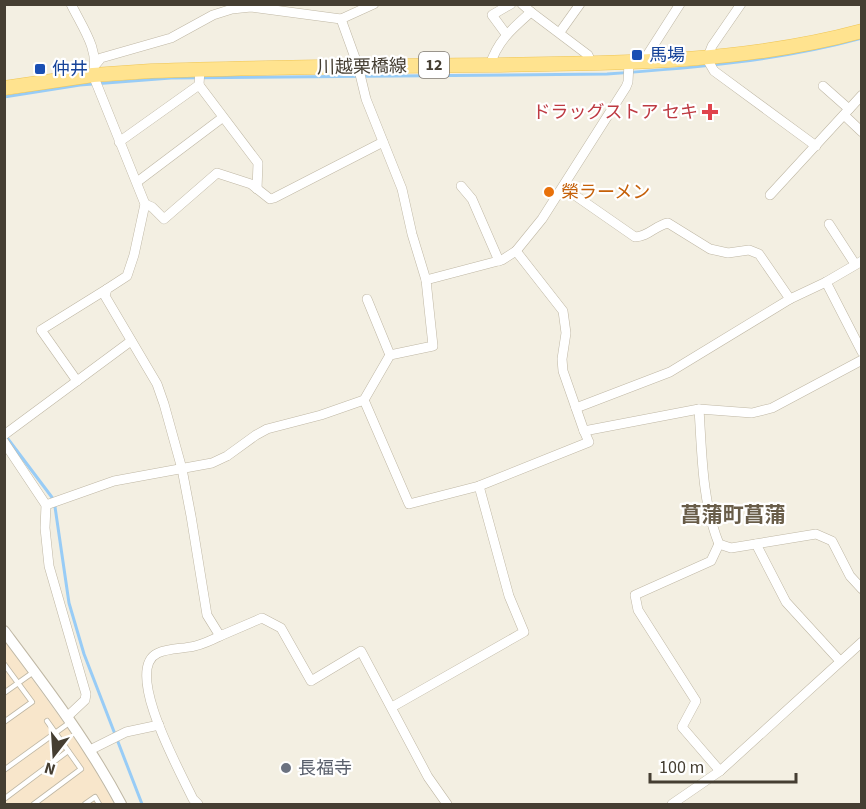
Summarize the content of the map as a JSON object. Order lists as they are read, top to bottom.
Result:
{
  "streets": {
    "main road": ["12", "川越栗橋線"]
  },
  "districts": ["菖蒲町菖蒲"],
  "places": {
    "transit": ["馬場", "仲井"],
    "health": ["ドラッグストア セキ"],
    "other": ["榮ラーメン", "長福寺"]
  },
  "scale_bar": "100 m",
  "north": "bottom"
}
